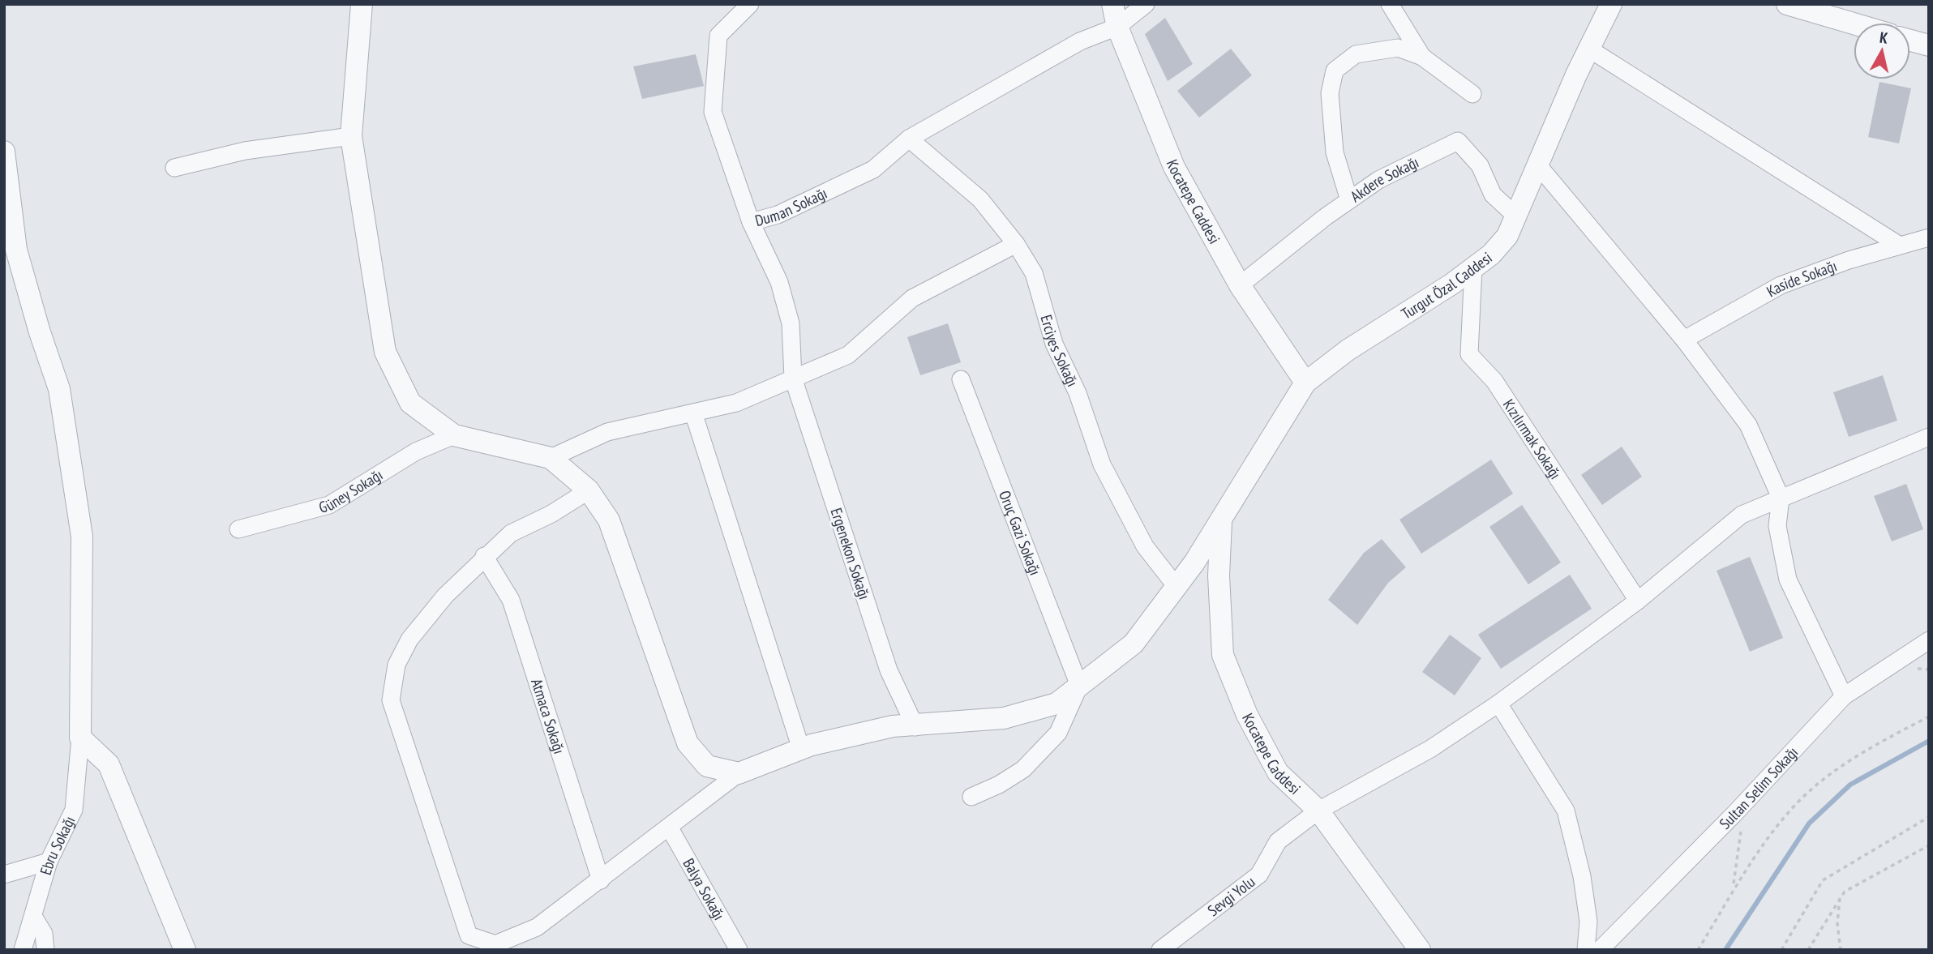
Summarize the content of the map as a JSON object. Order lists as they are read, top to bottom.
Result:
{
  "streets": {
    "street": [
      "Akdere Sokağı",
      "Kocatepe Caddesi",
      "Duman Sokağı",
      "Kaside Sokağı",
      "Turgut Özal Caddesi",
      "Erciyes Sokağı",
      "Kızılırmak Sokağı",
      "Güney Sokağı",
      "Oruç Gazi Sokağı",
      "Ergenekon Sokağı",
      "Atmaca Sokağı",
      "Sultan Selim Sokağı",
      "Ebru Sokağı",
      "Balya Sokağı",
      "Sevgi Yolu"
    ]
  },
  "crossings": [
    ["Akdere Sokağı", "Kocatepe Caddesi"],
    ["Akdere Sokağı", "Turgut Özal Caddesi"],
    ["Kocatepe Caddesi", "Duman Sokağı"],
    ["Kocatepe Caddesi", "Turgut Özal Caddesi"],
    ["Kocatepe Caddesi", "Sevgi Yolu"],
    ["Duman Sokağı", "Erciyes Sokağı"],
    ["Duman Sokağı", "Ergenekon Sokağı"],
    ["Turgut Özal Caddesi", "Erciyes Sokağı"],
    ["Turgut Özal Caddesi", "Kızılırmak Sokağı"],
    ["Turgut Özal Caddesi", "Oruç Gazi Sokağı"],
    ["Turgut Özal Caddesi", "Ergenekon Sokağı"],
    ["Kızılırmak Sokağı", "Sevgi Yolu"]
  ],
  "north": "top"
}
